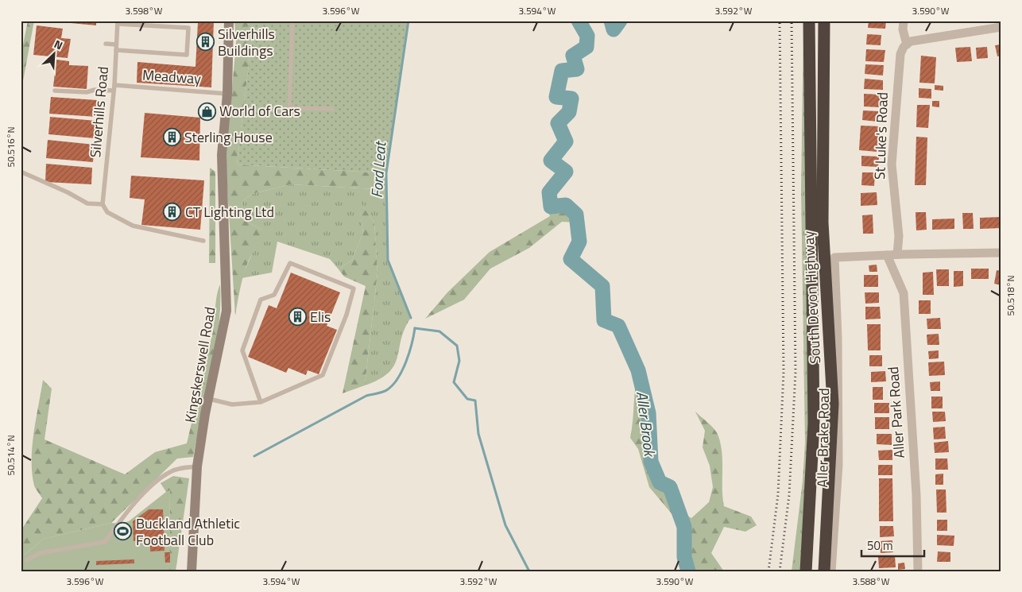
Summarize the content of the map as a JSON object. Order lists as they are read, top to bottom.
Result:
{
  "streets": {
    "highway": ["South Devon Highway"],
    "street": [
      "St Luke's Road",
      "Kingskerswell Road",
      "Aller Park Road",
      "Aller Brake Road"
    ],
    "lane": ["Meadway", "Silverhills Road"]
  },
  "crossings": [
    ["Meadway", "Silverhills Road"],
    ["Meadway", "Kingskerswell Road"],
    ["St Luke's Road", "Aller Brake Road"],
    ["Aller Park Road", "Aller Brake Road"]
  ],
  "water": ["Ford Leat", "Aller Brook"],
  "places": {
    "building": [
      "Silverhills Buildings",
      "Sterling House",
      "CT Lighting Ltd",
      "Elis"
    ],
    "shop": ["World of Cars"],
    "sports": ["Buckland Athletic Football Club"]
  },
  "scale_bar": "50 m",
  "north": "top right",
  "coordinates": [
    "3.598°W",
    "3.596°W",
    "3.594°W",
    "3.592°W",
    "3.590°W",
    "50.516°N",
    "50.518°N",
    "50.514°N",
    "3.588°W"
  ]
}
